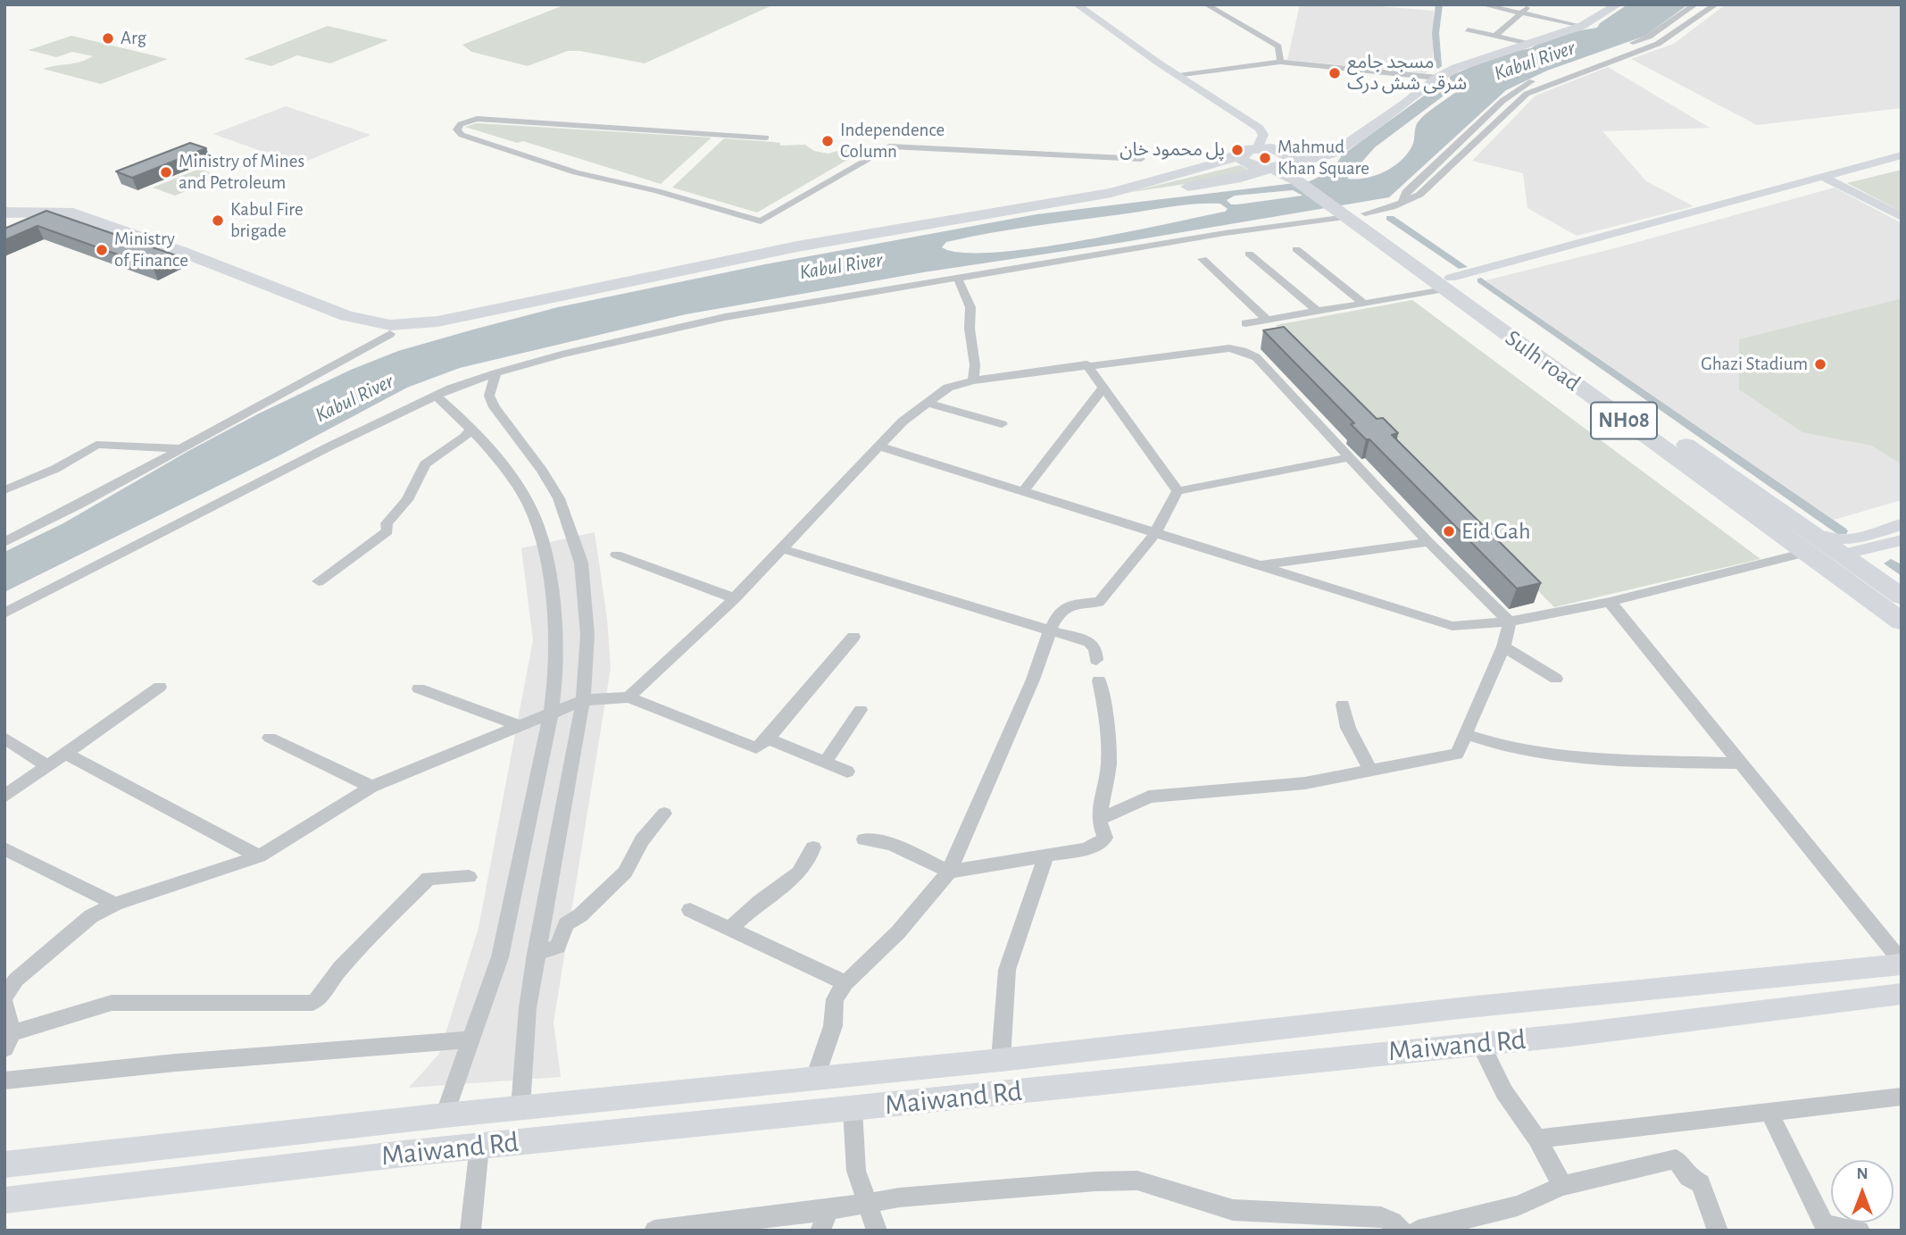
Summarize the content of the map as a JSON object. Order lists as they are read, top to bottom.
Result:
{
  "streets": {
    "highway": ["Sulh road", "NH08"],
    "main road": ["Maiwand Rd"]
  },
  "crossings": [
    ["Sulh road", "NH08"]
  ],
  "water": ["Kabul River"],
  "places": [
    "Arg",
    "مسجد جامع شرقی شش درک",
    "Independence Column",
    "پل محمود خان",
    "Mahmud Khan Square",
    "Ministry of Mines and Petroleum",
    "Kabul Fire brigade",
    "Ministry of Finance",
    "Ghazi Stadium",
    "Eid Gah"
  ],
  "north": "top"
}
